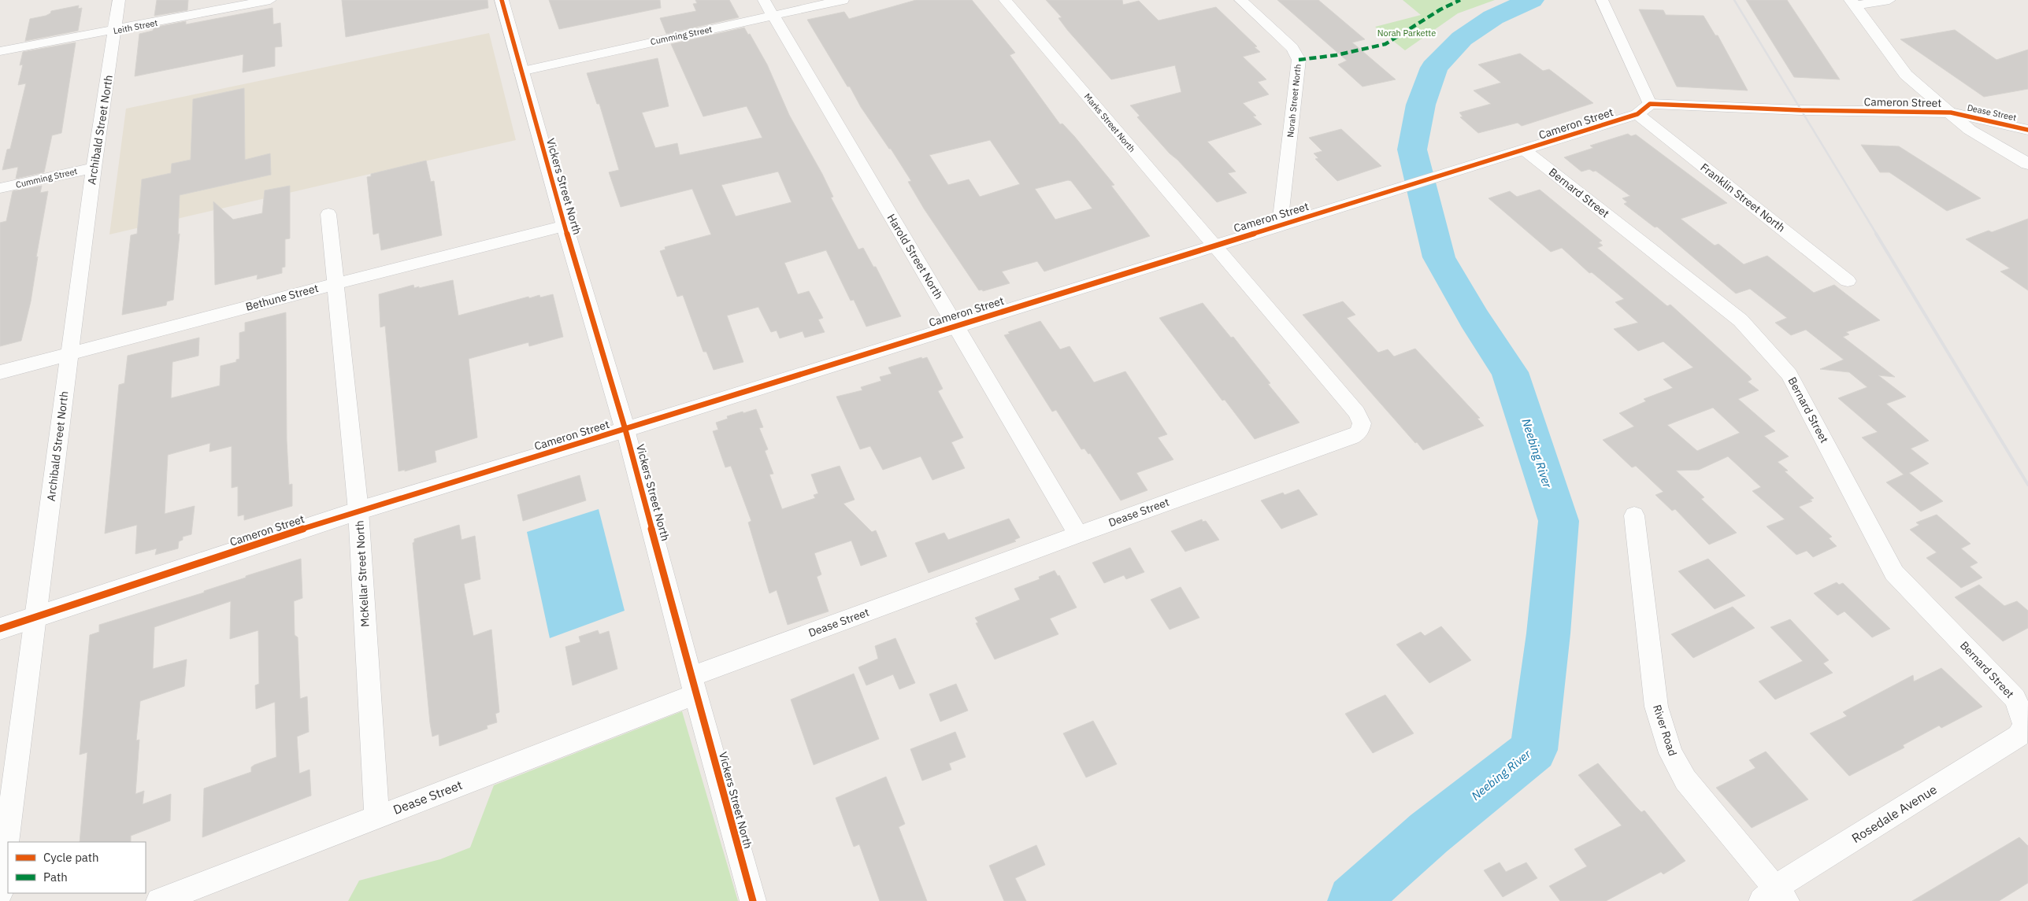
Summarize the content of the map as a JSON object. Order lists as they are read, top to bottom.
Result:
{
  "streets": {
    "street": [
      "Leith Street",
      "Cumming Street",
      "Norah Street North",
      "Cameron Street",
      "Dease Street",
      "Marks Street North",
      "Archibald Street North",
      "Vickers Street North",
      "Bernard Street",
      "Franklin Street North",
      "Harold Street North",
      "Bethune Street",
      "McKellar Street North",
      "River Road",
      "Rosedale Avenue"
    ]
  },
  "crossings": [
    ["Leith Street", "Archibald Street North"],
    ["Cumming Street", "Archibald Street North"],
    ["Cumming Street", "Vickers Street North"],
    ["Cumming Street", "Harold Street North"],
    ["Norah Street North", "Cameron Street"],
    ["Cameron Street", "Dease Street"],
    ["Cameron Street", "Marks Street North"],
    ["Cameron Street", "Archibald Street North"],
    ["Cameron Street", "Vickers Street North"],
    ["Cameron Street", "Bernard Street"],
    ["Cameron Street", "Franklin Street North"],
    ["Cameron Street", "Harold Street North"],
    ["Cameron Street", "McKellar Street North"],
    ["Dease Street", "Marks Street North"],
    ["Dease Street", "Vickers Street North"],
    ["Dease Street", "Harold Street North"],
    ["Dease Street", "McKellar Street North"],
    ["Archibald Street North", "Bethune Street"],
    ["Vickers Street North", "Bethune Street"],
    ["Bernard Street", "Rosedale Avenue"],
    ["Bethune Street", "McKellar Street North"],
    ["River Road", "Rosedale Avenue"]
  ],
  "water": ["Neebing River"],
  "parks": ["Norah Parkette"],
  "legend": ["Cycle path", "Path"]
}
